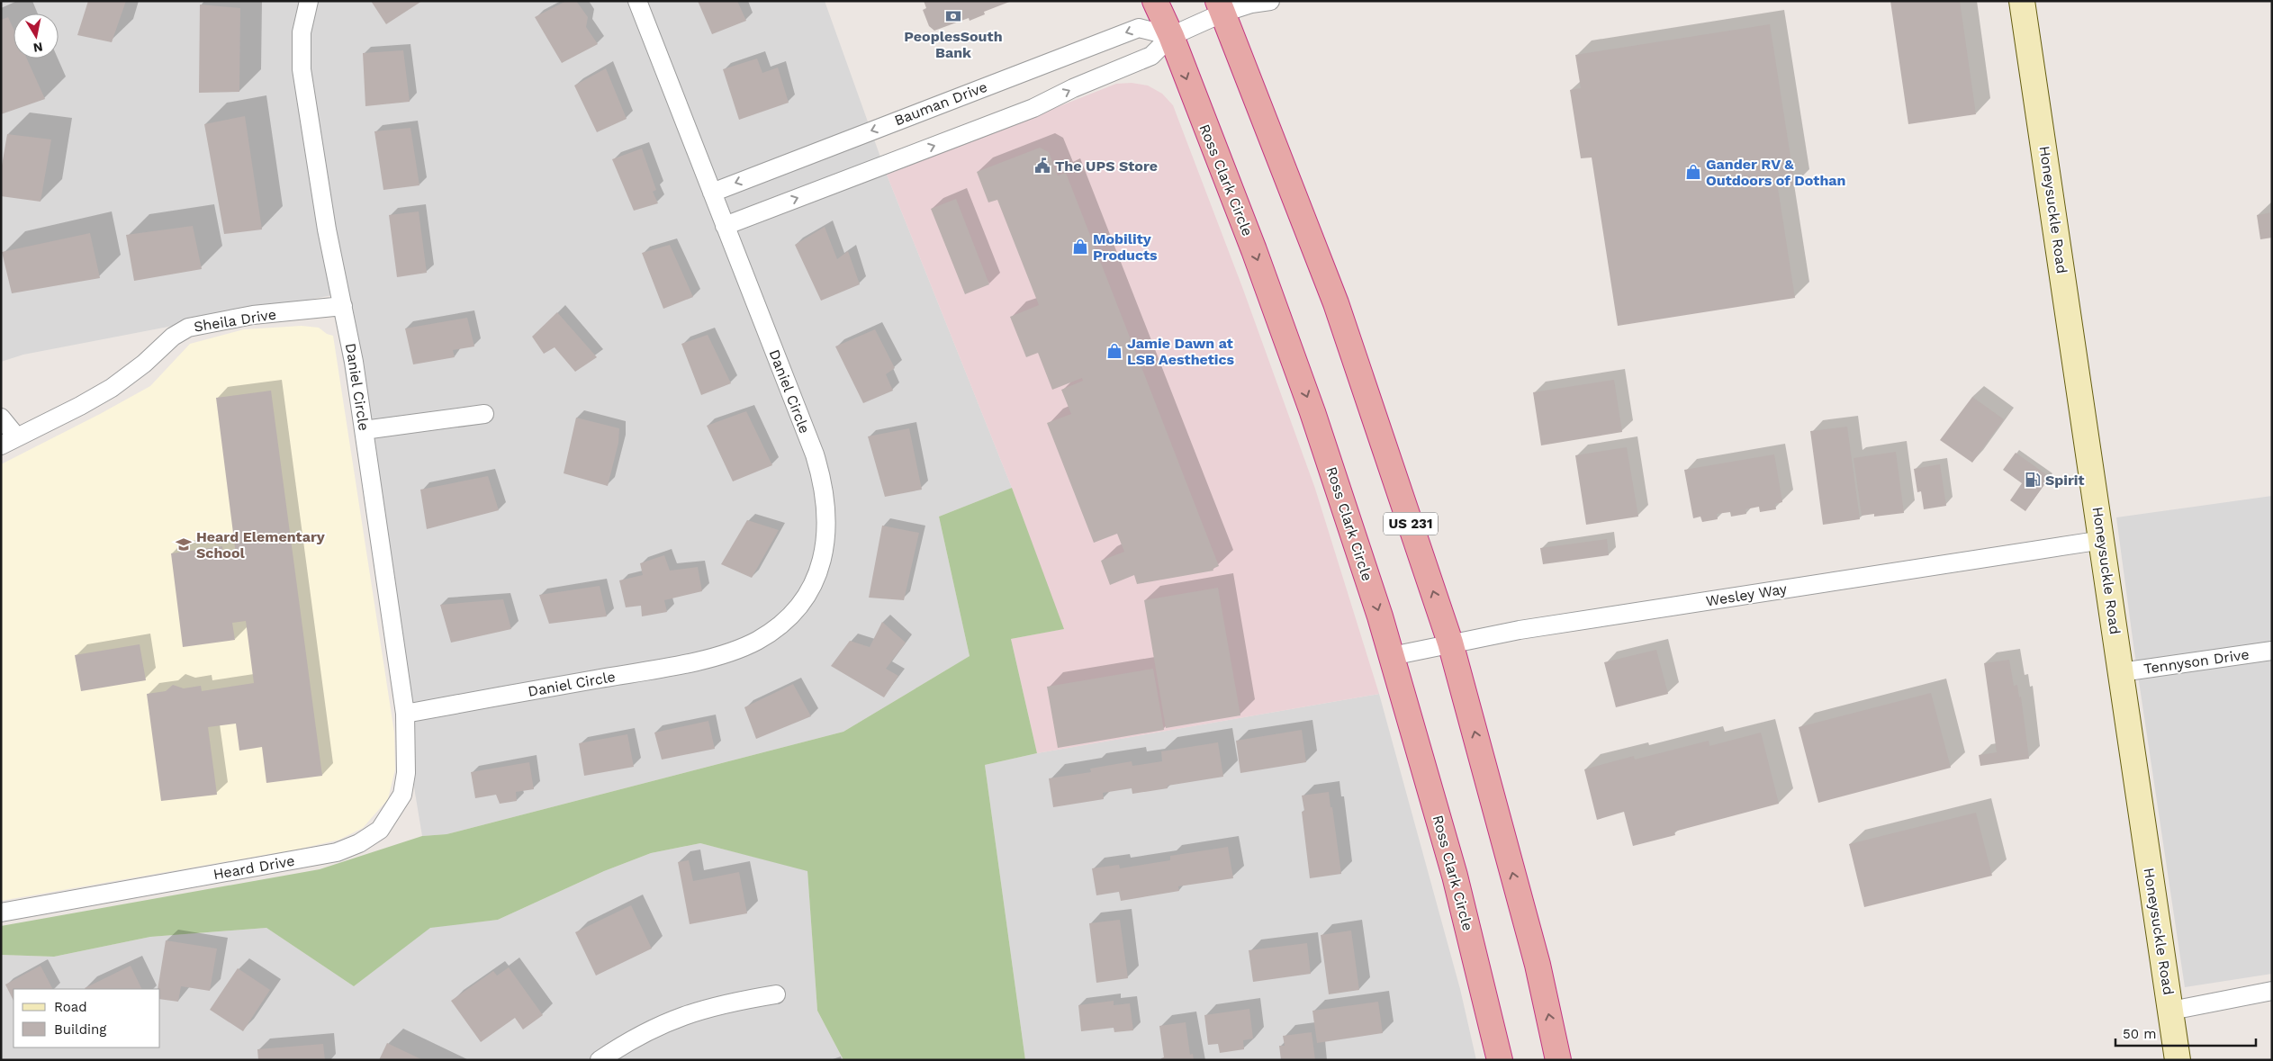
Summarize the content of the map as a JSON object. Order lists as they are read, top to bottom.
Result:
{
  "streets": {
    "highway": ["Ross Clark Circle", "US 231"],
    "main road": ["Honeysuckle Road"],
    "street": [
      "Bauman Drive",
      "Sheila Drive",
      "Daniel Circle",
      "Wesley Way",
      "Tennyson Drive",
      "Heard Drive"
    ]
  },
  "crossings": [
    ["Bauman Drive", "Ross Clark Circle"],
    ["Bauman Drive", "Daniel Circle"],
    ["Ross Clark Circle", "Wesley Way"],
    ["Honeysuckle Road", "Wesley Way"],
    ["Honeysuckle Road", "Tennyson Drive"],
    ["Sheila Drive", "Daniel Circle"],
    ["Daniel Circle", "Heard Drive"],
    ["US 231", "Wesley Way"]
  ],
  "places": {
    "bank": ["PeoplesSouth Bank"],
    "public building": ["The UPS Store"],
    "shop": ["Gander RV & Outdoors of Dothan", "Mobility Products", "Jamie Dawn at LSB Aesthetics"],
    "fuel station": ["Spirit"],
    "school or university": ["Heard Elementary School"]
  },
  "legend": ["Road", "Building"],
  "scale_bar": "50 m",
  "north": "bottom"
}
